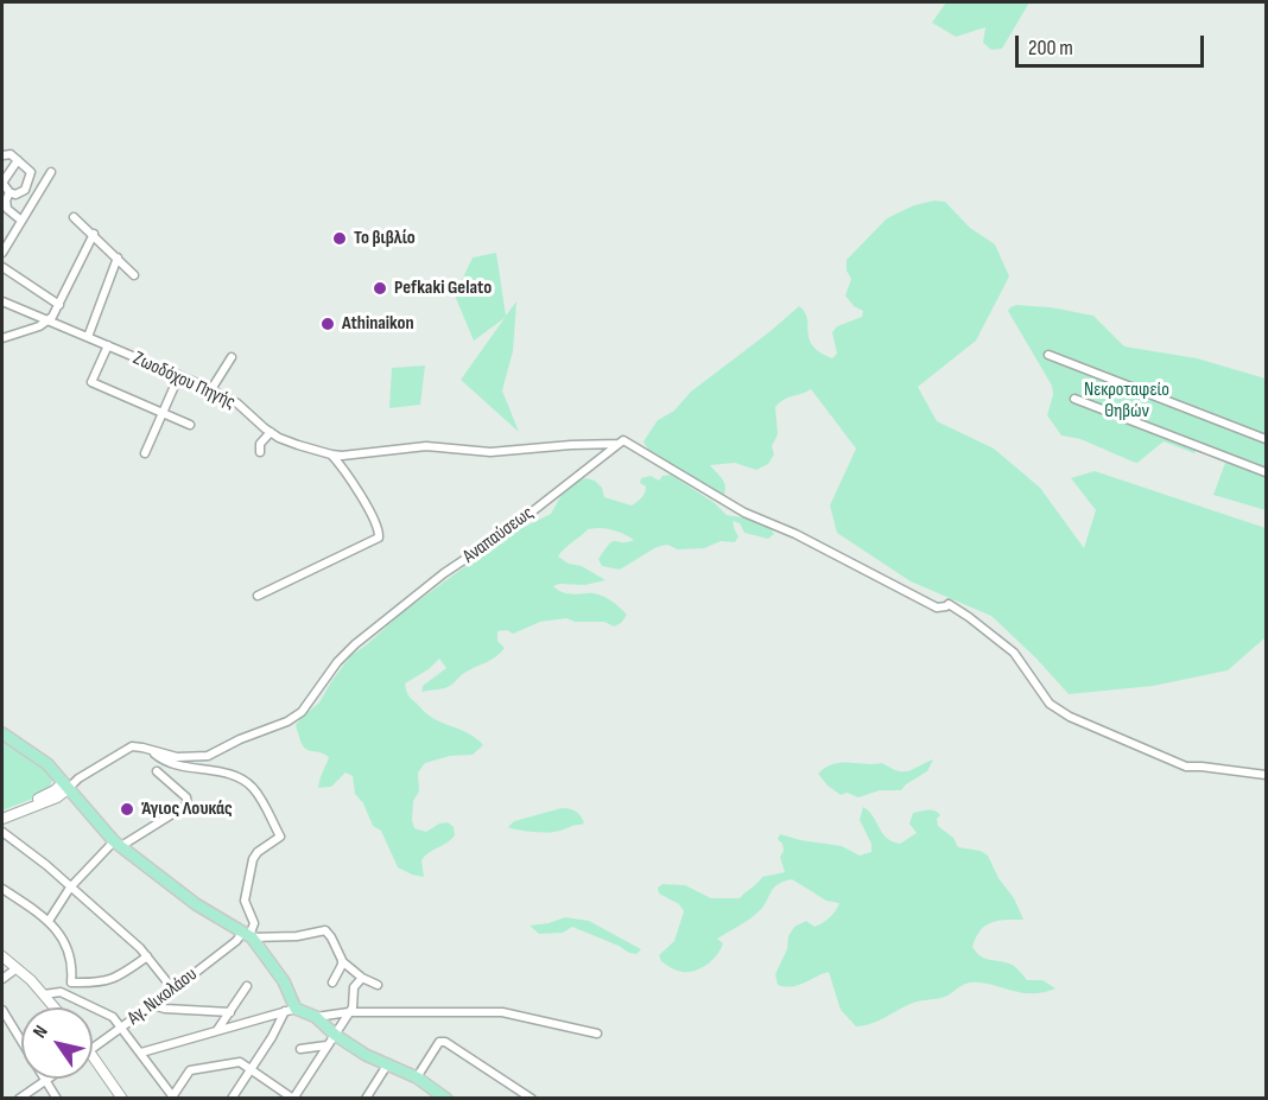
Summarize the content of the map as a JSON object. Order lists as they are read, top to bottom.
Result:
{
  "streets": {
    "street": ["Ζωοδόχου Πηγής", "Αναπαύσεως", "Αγ. Νικολάου"]
  },
  "crossings": [
    ["Ζωοδόχου Πηγής", "Αναπαύσεως"]
  ],
  "parks": ["Νεκροταφείο Θηβών"],
  "places": [
    "Το βιβλίο",
    "Pefkaki Gelato",
    "Athinaikon",
    "Άγιος Λουκάς"
  ],
  "scale_bar": "200 m",
  "north": "top left"
}
